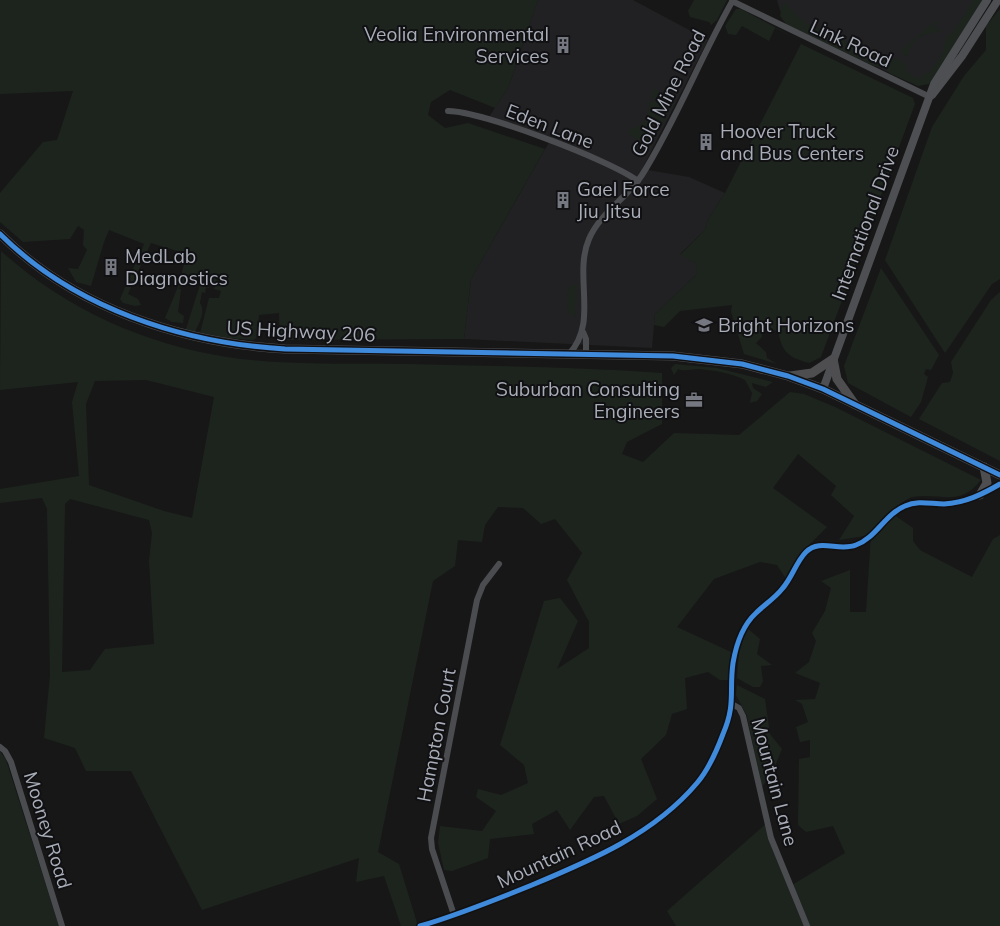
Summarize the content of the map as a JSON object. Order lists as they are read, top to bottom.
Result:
{
  "streets": {
    "highway": ["US Highway 206"],
    "main road": ["International Drive"],
    "street": [
      "Link Road",
      "Gold Mine Road",
      "Eden Lane",
      "Hampton Court",
      "Mountain Lane",
      "Mooney Road",
      "Mountain Road"
    ]
  },
  "crossings": [
    ["Link Road", "Gold Mine Road"],
    ["Link Road", "International Drive"],
    ["Gold Mine Road", "Eden Lane"],
    ["Gold Mine Road", "US Highway 206"],
    ["Hampton Court", "Mountain Road"],
    ["Mountain Lane", "Mountain Road"]
  ],
  "places": {
    "building": [
      "Veolia Environmental Services",
      "Hoover Truck and Bus Centers",
      "Gael Force Jiu Jitsu",
      "MedLab Diagnostics"
    ],
    "school or university": ["Bright Horizons"],
    "office": ["Suburban Consulting Engineers"]
  }
}
